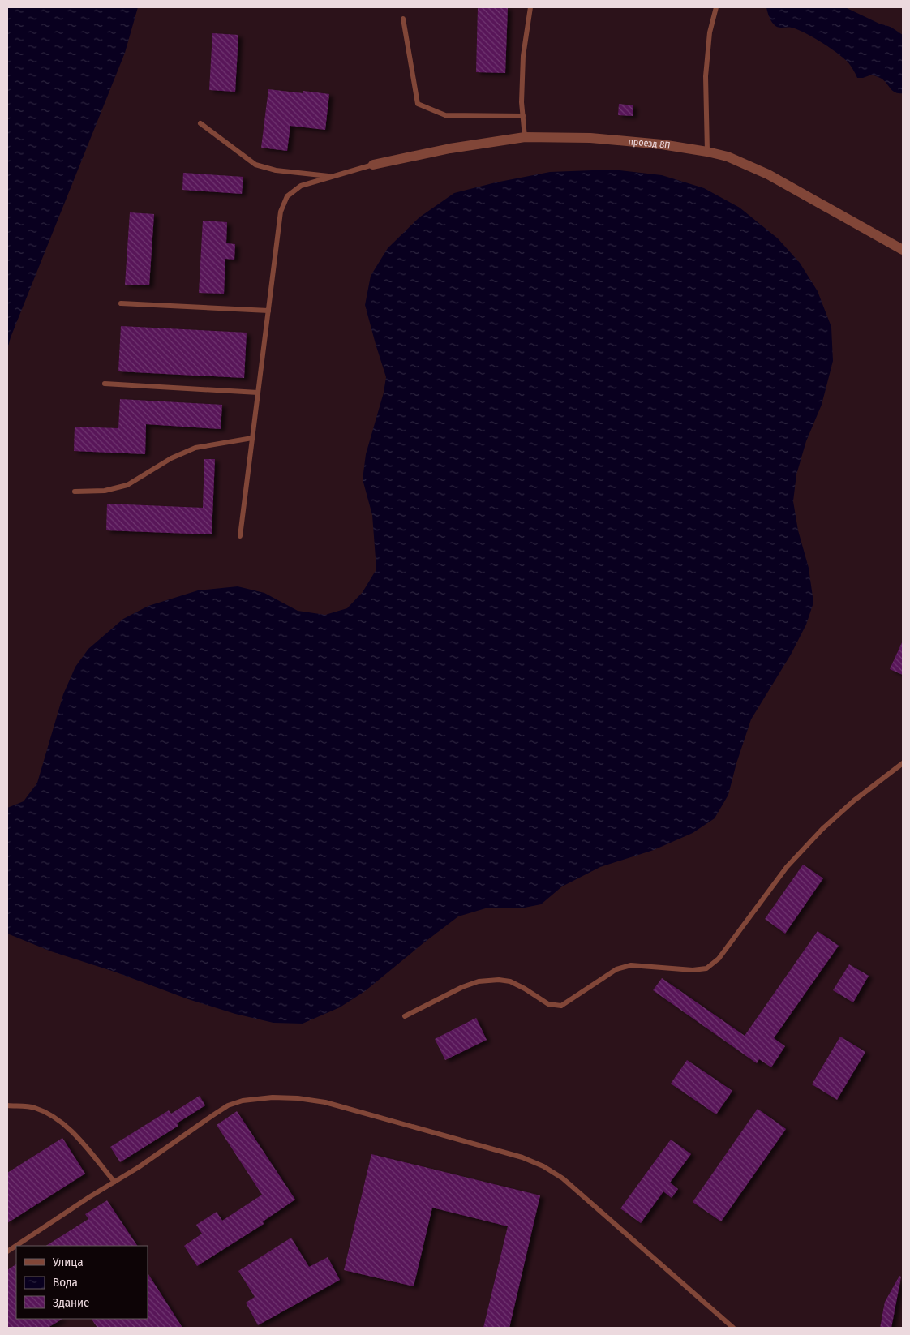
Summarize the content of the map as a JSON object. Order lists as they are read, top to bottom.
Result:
{
  "streets": {
    "street": ["проезд 8П"]
  },
  "legend": ["Улица", "Вода", "Здание"]
}
